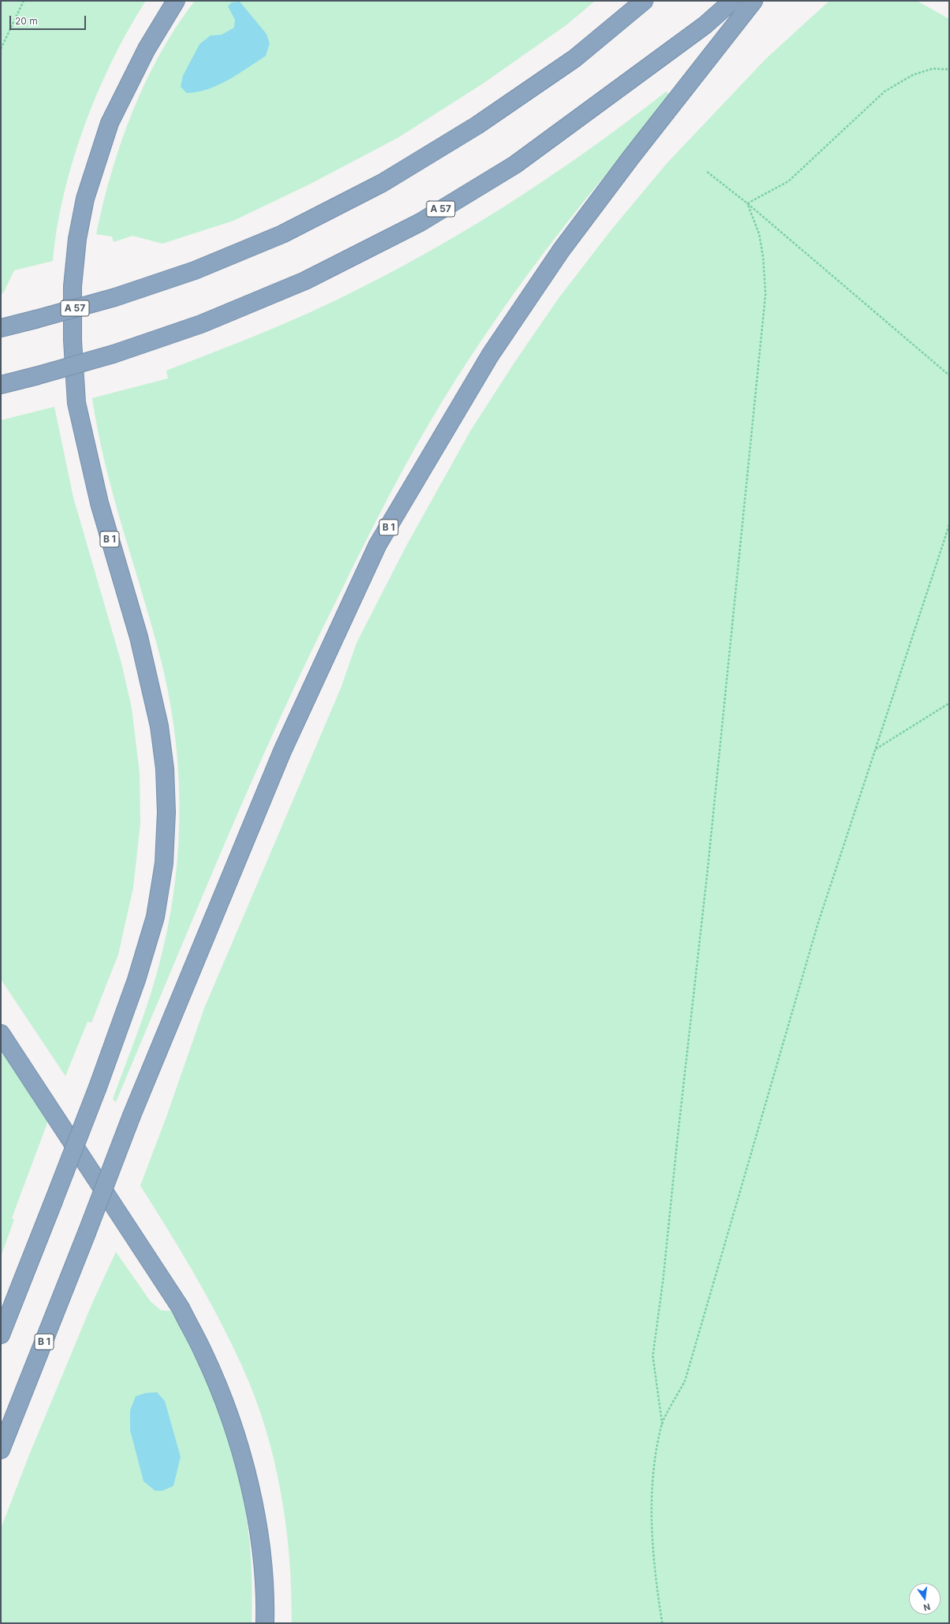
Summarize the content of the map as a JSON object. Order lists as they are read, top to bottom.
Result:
{
  "streets": {
    "highway": ["A 57", "B 1"]
  },
  "scale_bar": "20 m",
  "north": "bottom"
}
